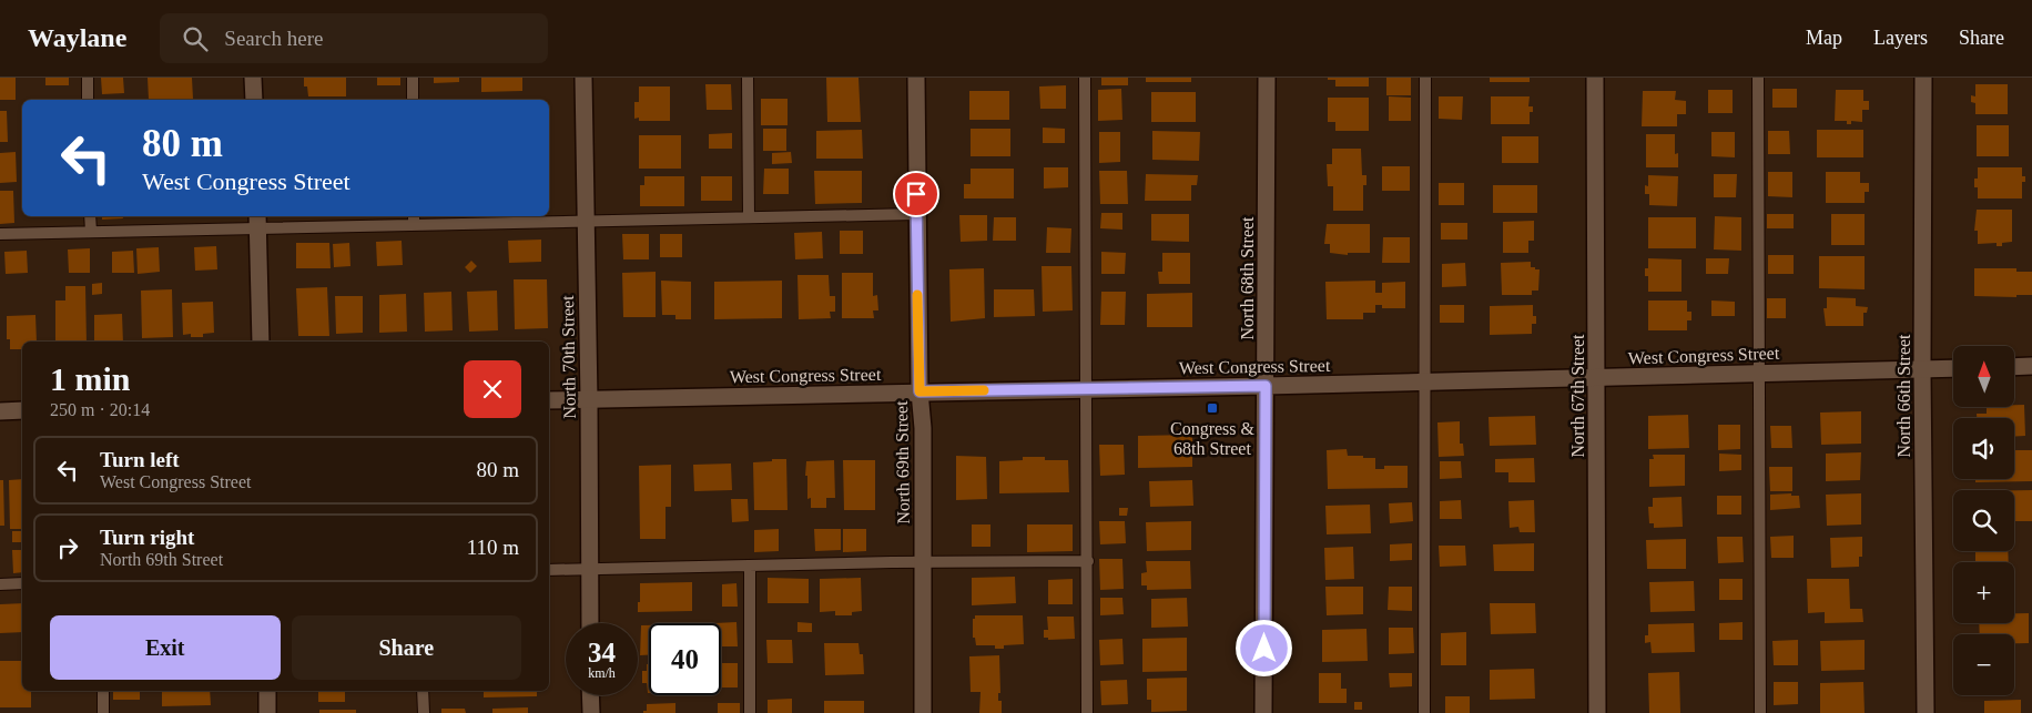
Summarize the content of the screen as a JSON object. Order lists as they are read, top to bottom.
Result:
{
  "streets": {
    "street": [
      "North 68th Street",
      "West Congress Street",
      "North 70th Street",
      "North 67th Street",
      "North 66th Street",
      "North 69th Street"
    ]
  },
  "crossings": [
    ["North 68th Street", "West Congress Street"],
    ["West Congress Street", "North 70th Street"],
    ["West Congress Street", "North 67th Street"],
    ["West Congress Street", "North 66th Street"],
    ["West Congress Street", "North 69th Street"]
  ],
  "places": {
    "transit": ["Congress & 68th Street"]
  },
  "north": "top",
  "page": {
    "header": "Waylane",
    "search": "Search here",
    "nav": ["Map", "Layers", "Share"],
    "turn": ["80 m", "West Congress Street"],
    "heading": ["1 min", "250 m · 20:14"],
    "map_buttons": ["+", "−"],
    "list": [
      {
        "name": "Turn left",
        "note": "West Congress Street",
        "value": "80 m"
      },
      {
        "name": "Turn right",
        "note": "North 69th Street",
        "value": "110 m"
      }
    ],
    "buttons": ["Exit", "Share"],
    "speed": "34 km/h",
    "limit": "40"
  }
}
